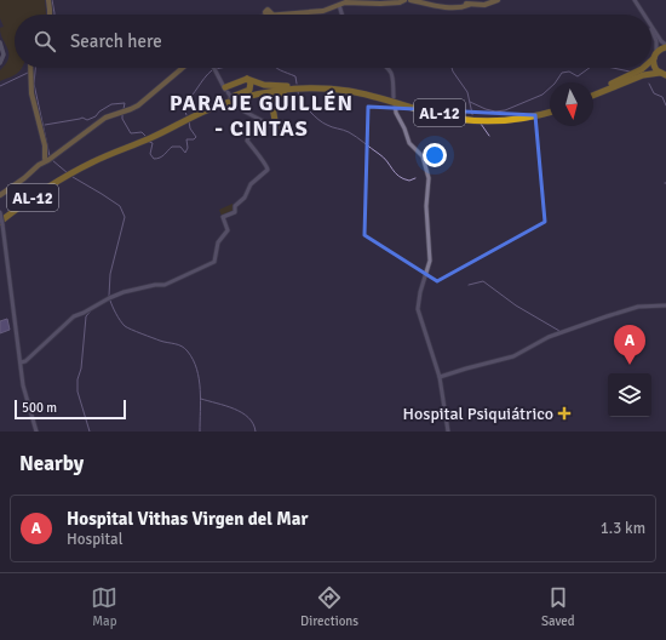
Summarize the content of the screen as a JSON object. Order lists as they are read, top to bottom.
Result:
{
  "streets": {
    "highway": ["AL-12"]
  },
  "districts": ["PARAJE GUILLÉN - CINTAS"],
  "places": {
    "health": ["Hospital Psiquiátrico"]
  },
  "scale_bar": "500 m",
  "north": "bottom",
  "page": {
    "search": "Search here",
    "pins": "A",
    "scale": "500 m",
    "heading": "Nearby",
    "list": [
      {
        "mark": "A",
        "name": "Hospital Vithas Virgen del Mar",
        "note": "Hospital",
        "value": "1.3 km"
      }
    ],
    "nav": ["Map", "Directions", "Saved"]
  }
}
